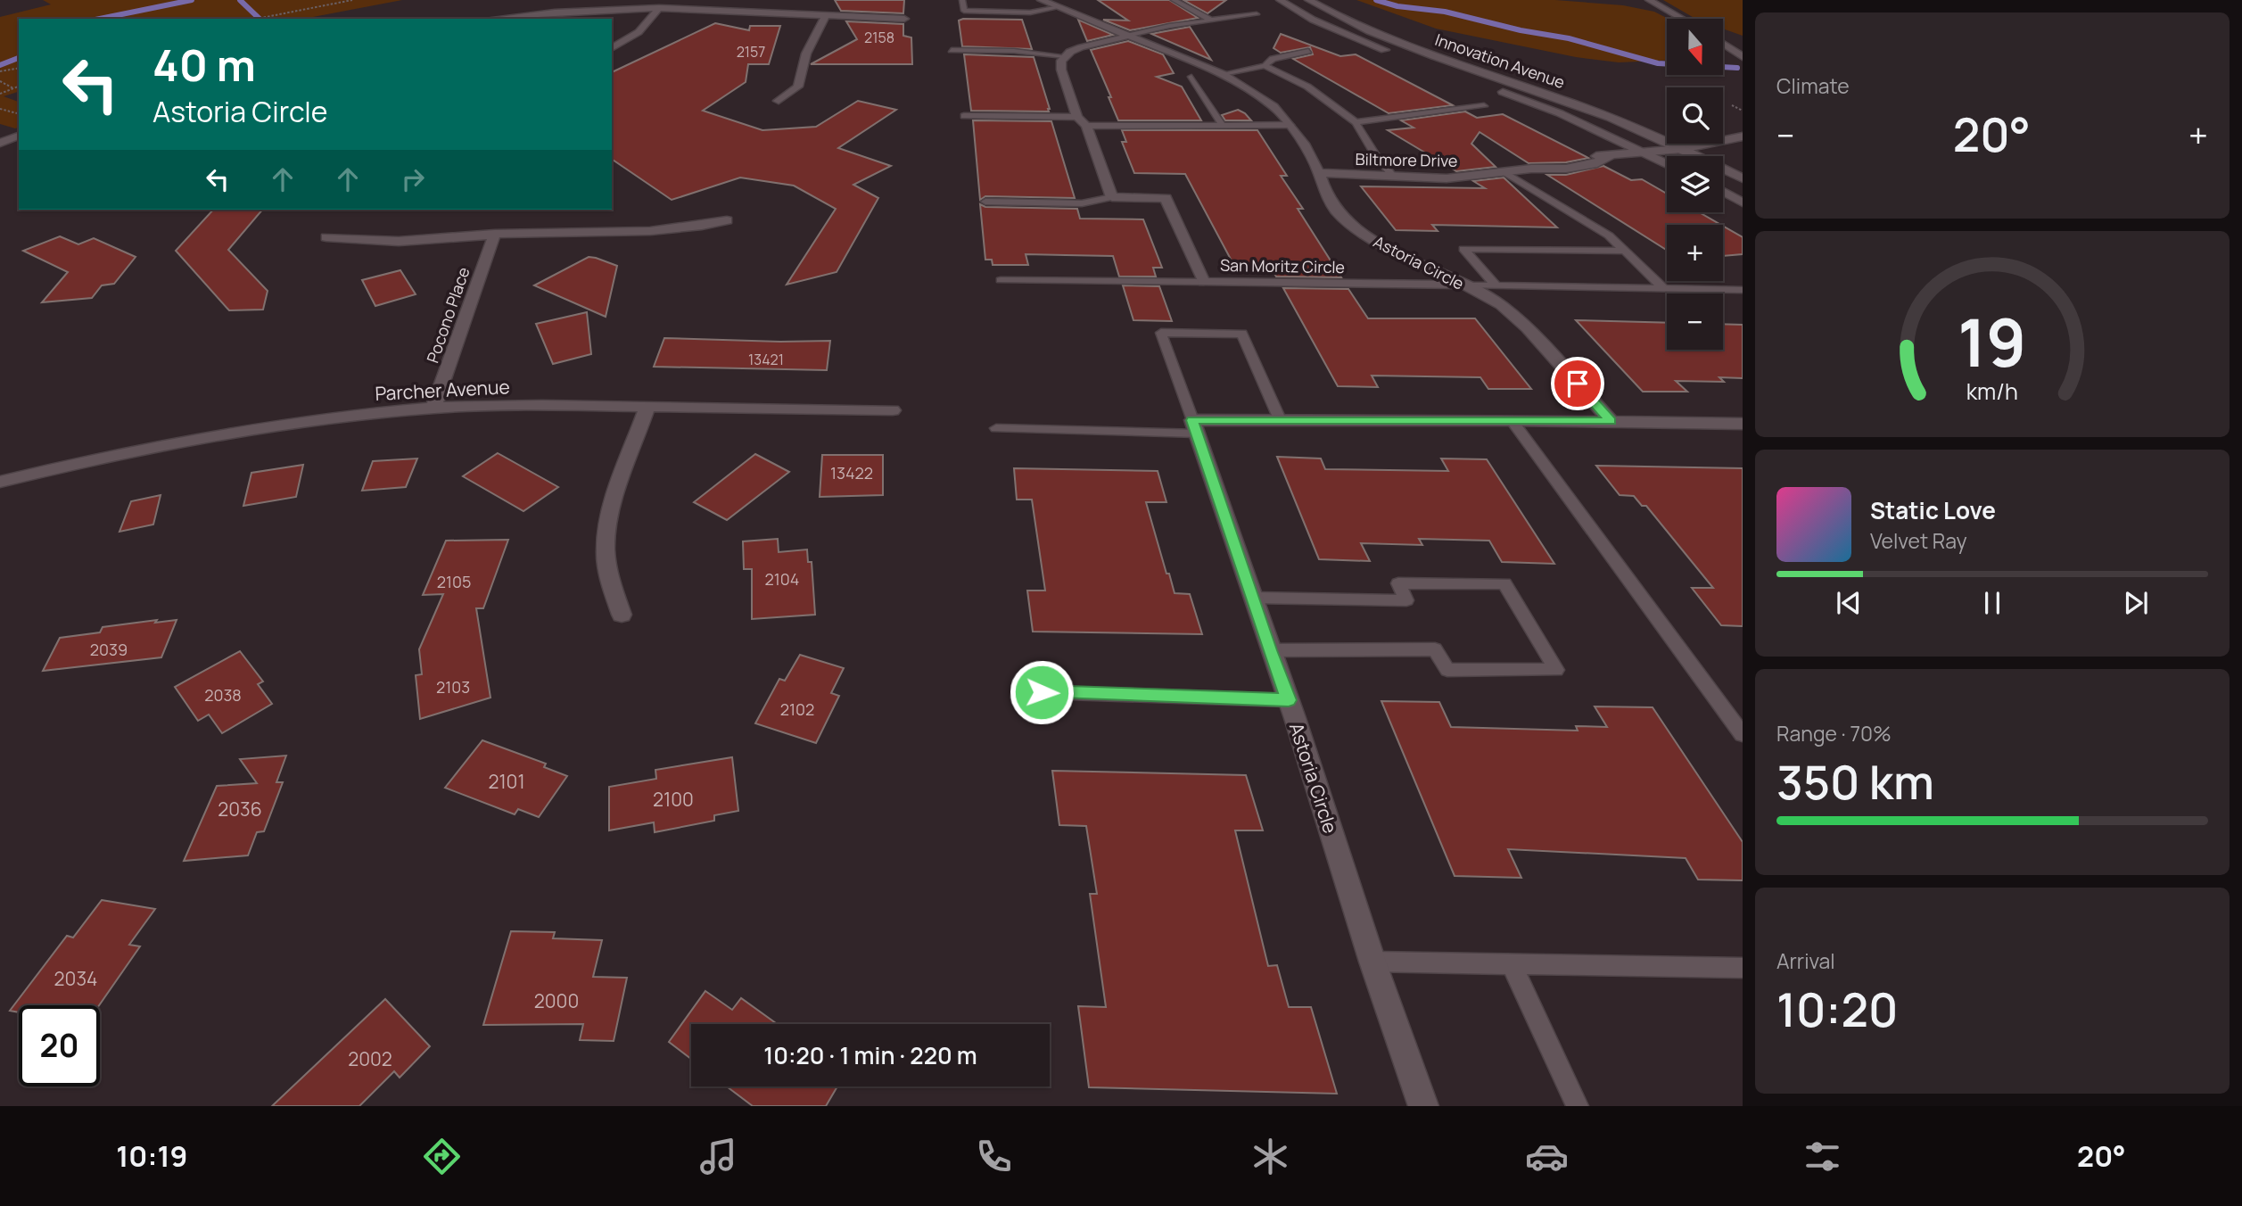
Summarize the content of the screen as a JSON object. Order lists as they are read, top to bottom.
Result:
{
  "streets": {
    "street": [
      "Innovation Avenue",
      "Biltmore Drive",
      "Astoria Circle",
      "San Moritz Circle",
      "Pocono Place",
      "Parcher Avenue"
    ]
  },
  "crossings": [
    ["Innovation Avenue", "Biltmore Drive"],
    ["Biltmore Drive", "Astoria Circle"],
    ["Astoria Circle", "San Moritz Circle"],
    ["Pocono Place", "Parcher Avenue"]
  ],
  "house_numbers": [
    "2158",
    "2157",
    "13421",
    "13422",
    "2104",
    "2105",
    "2039",
    "2103",
    "2038",
    "2102",
    "2101",
    "2100",
    "2036",
    "2034",
    "2000",
    "2002"
  ],
  "north": "bottom",
  "page": {
    "tile": [
      "Climate",
      ["Range · 70%", "350 km"],
      ["Arrival", "10:20"]
    ],
    "map_buttons": ["+", "−"],
    "turn": ["40 m", "Astoria Circle"],
    "heat": ["−", "20°", "+"],
    "song": ["Static Love", "Velvet Ray"],
    "limit": "20",
    "trip": "10:20 · 1 min · 220 m",
    "tabs": ["10:19", "20°"],
    "gauge": ["19", "km/h"]
  }
}
